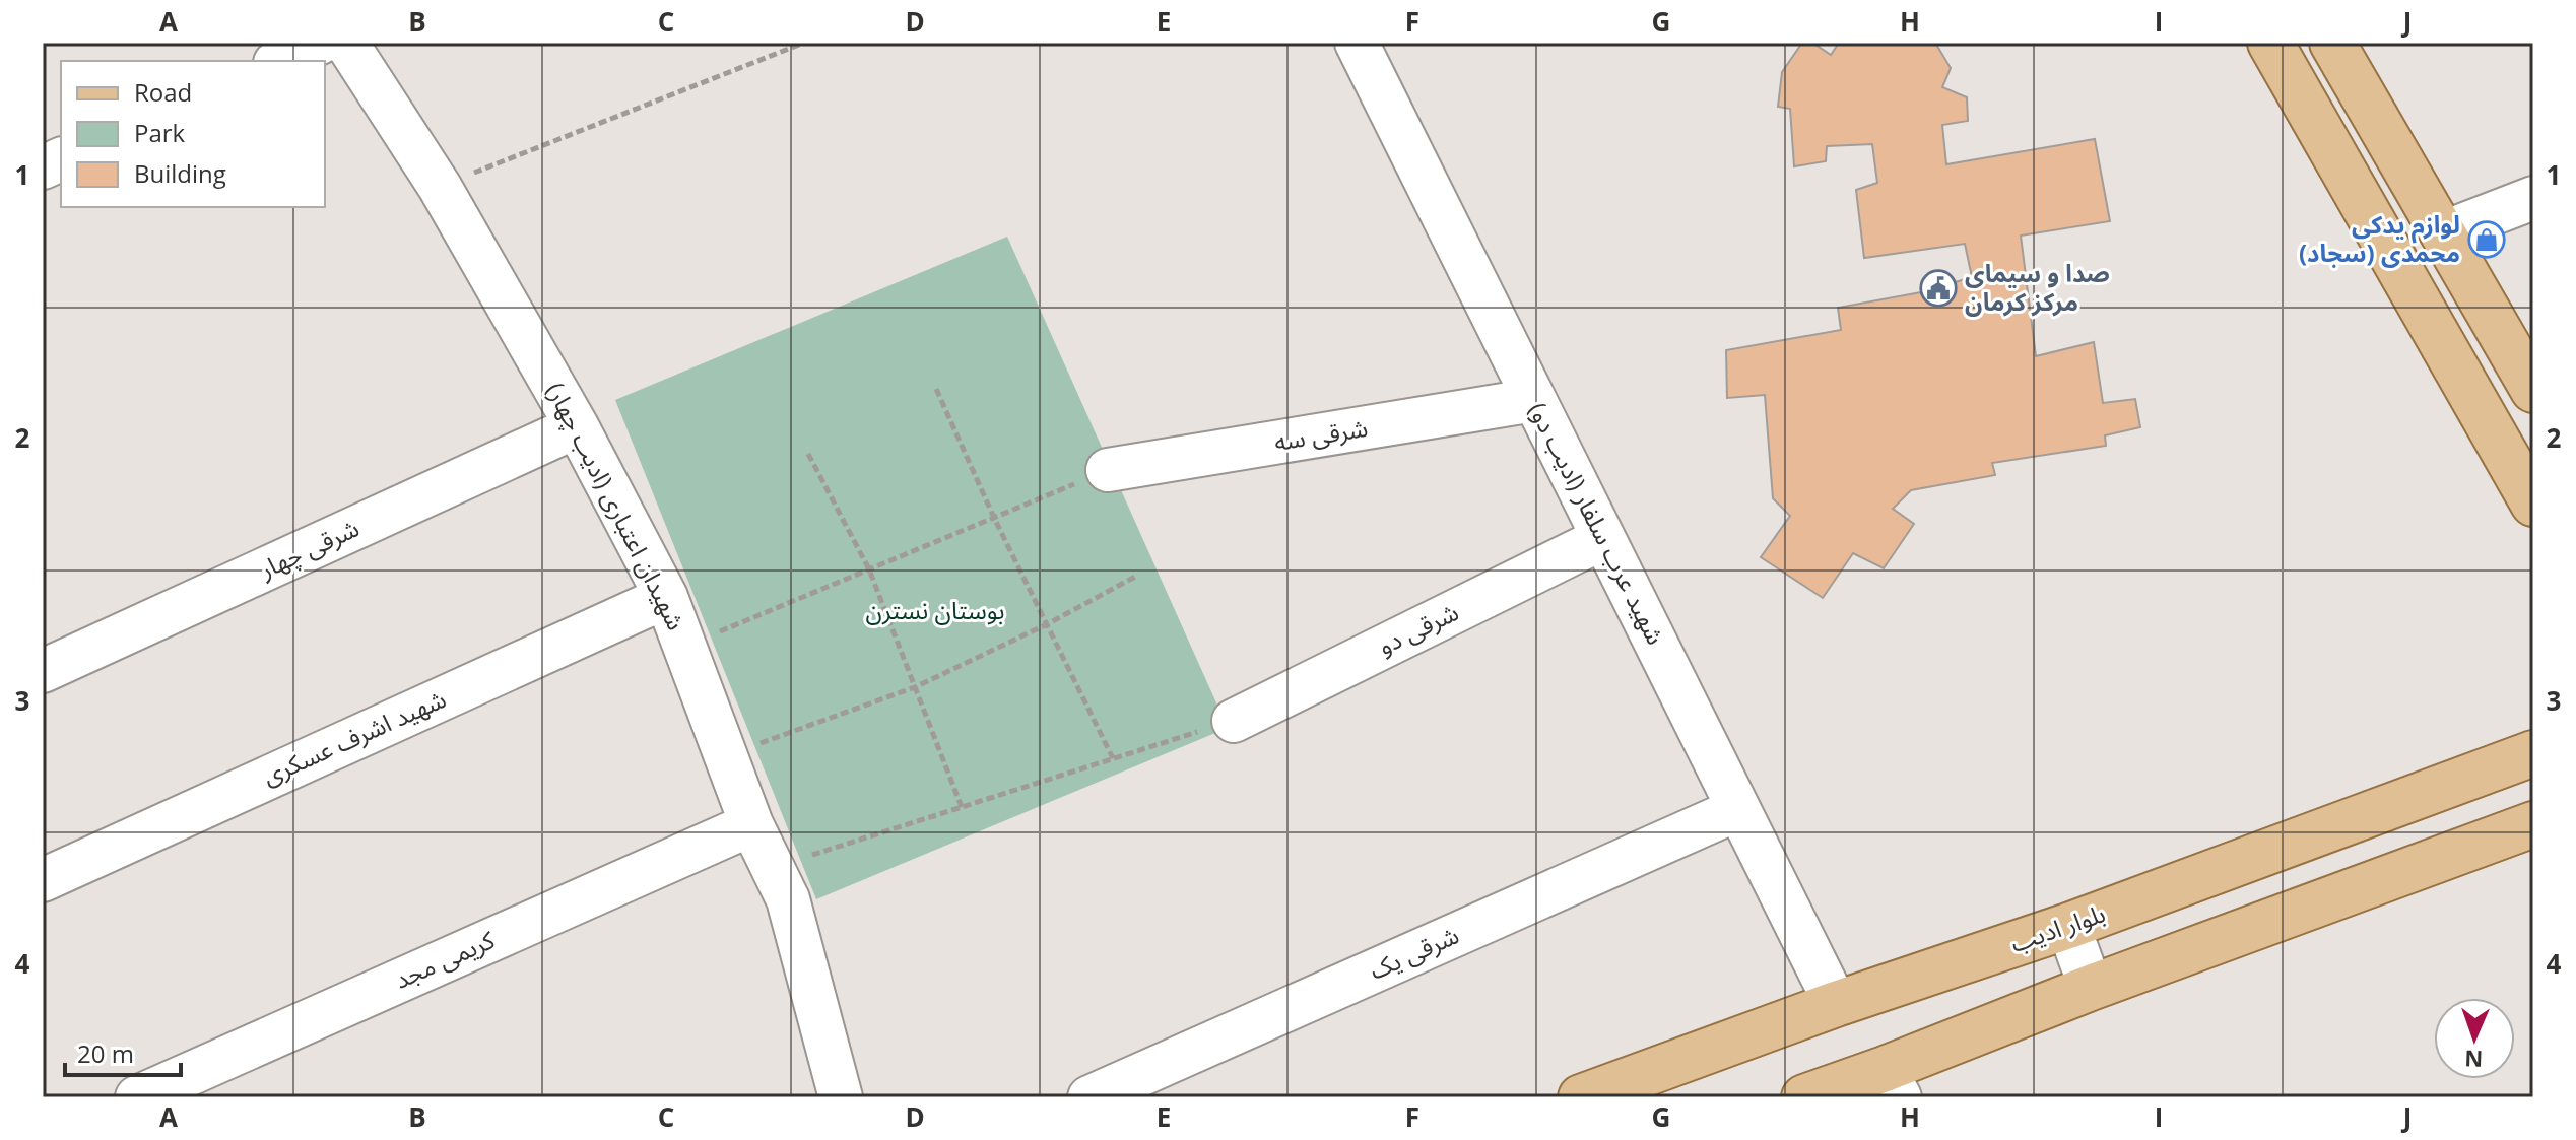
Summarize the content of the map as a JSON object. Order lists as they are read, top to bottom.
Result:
{
  "streets": {
    "main road": ["بلوار ادیب"],
    "street": [
      "شرقی سه",
      "شهیدان اعتباری (ادیب چهار)",
      "شهید عرب سلفار (ادیب دو)",
      "شرقی چهار",
      "شرقی دو",
      "شهید اشرف عسکری",
      "شرقی یک",
      "کریمی مجد"
    ]
  },
  "crossings": [
    ["شرقی سه", "شهید عرب سلفار (ادیب دو)"],
    ["شهیدان اعتباری (ادیب چهار)", "شرقی چهار"],
    ["شهیدان اعتباری (ادیب چهار)", "شهید اشرف عسکری"],
    ["شهیدان اعتباری (ادیب چهار)", "کریمی مجد"],
    ["شهید عرب سلفار (ادیب دو)", "شرقی دو"],
    ["شهید عرب سلفار (ادیب دو)", "بلوار ادیب"],
    ["شهید عرب سلفار (ادیب دو)", "شرقی یک"]
  ],
  "parks": ["بوستان نسترن"],
  "places": {
    "shop": ["لوازم یدکی محمدی (سجاد)"],
    "public building": ["صدا و سیمای مرکز کرمان"]
  },
  "legend": ["Road", "Park", "Building"],
  "scale_bar": "20 m",
  "north": "bottom",
  "grid": {
    "columns": [
      "A",
      "B",
      "C",
      "D",
      "E",
      "F",
      "G",
      "H",
      "I",
      "J"
    ],
    "rows": [
      "1",
      "2",
      "3",
      "4"
    ]
  }
}
